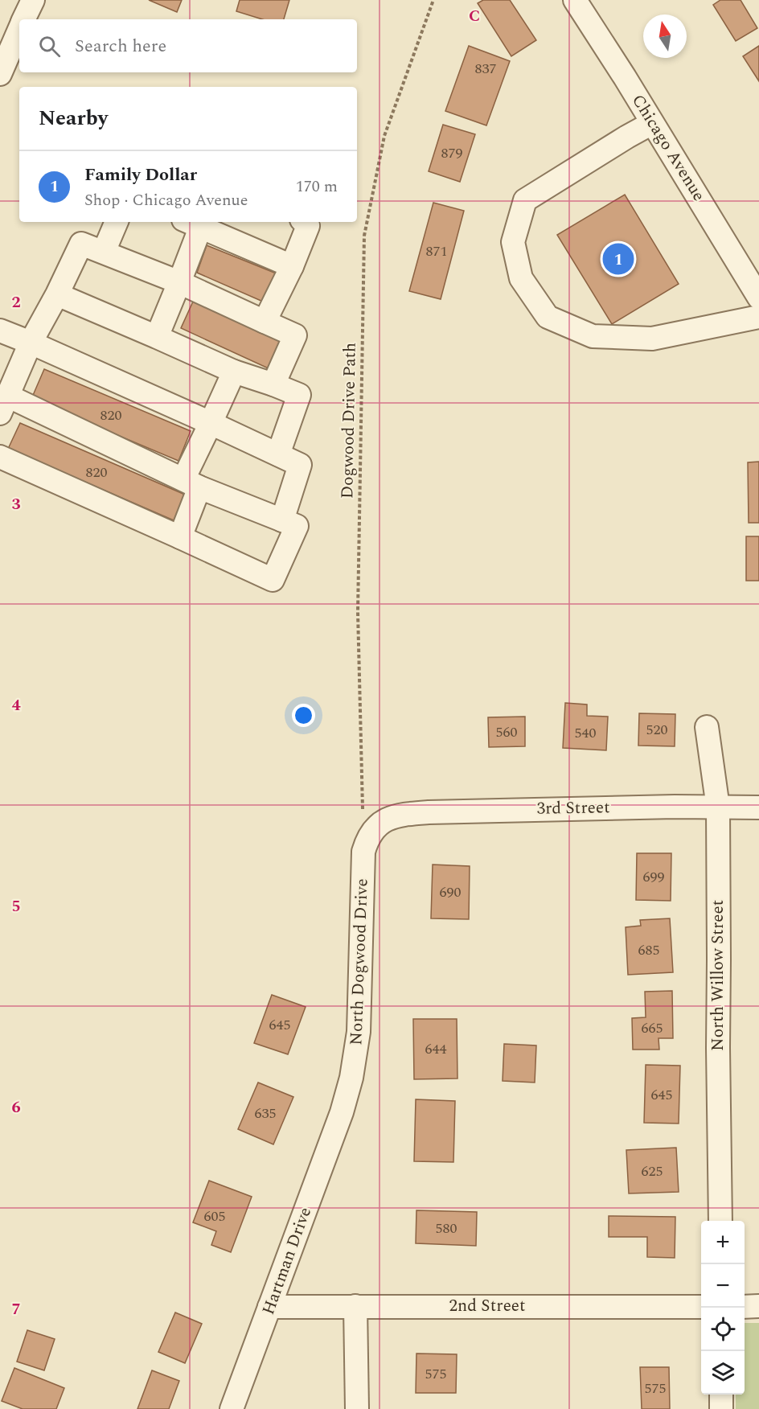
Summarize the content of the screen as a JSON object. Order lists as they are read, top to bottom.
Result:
{
  "streets": {
    "street": [
      "Chicago Avenue",
      "3rd Street",
      "North Dogwood Drive",
      "North Willow Street",
      "Hartman Drive",
      "2nd Street"
    ],
    "path": ["Dogwood Drive Path"]
  },
  "crossings": [
    ["3rd Street", "North Dogwood Drive"],
    ["3rd Street", "North Willow Street"],
    ["North Dogwood Drive", "Hartman Drive"],
    ["Hartman Drive", "2nd Street"]
  ],
  "house_numbers": [
    "837",
    "879",
    "871",
    "820",
    "820",
    "520",
    "560",
    "540",
    "699",
    "690",
    "685",
    "645",
    "665",
    "644",
    "645",
    "635",
    "625",
    "605",
    "580",
    "575",
    "575"
  ],
  "north": "top",
  "page": {
    "search": "Search here",
    "heading": "Nearby",
    "list": [
      {
        "mark": "1",
        "name": "Family Dollar",
        "note": "Shop · Chicago Avenue",
        "value": "170 m"
      }
    ],
    "pins": "1",
    "map_buttons": ["+", "−"]
  },
  "grid": {
    "columns": ["C"],
    "rows": [
      "2",
      "3",
      "4",
      "5",
      "6",
      "7"
    ]
  }
}
